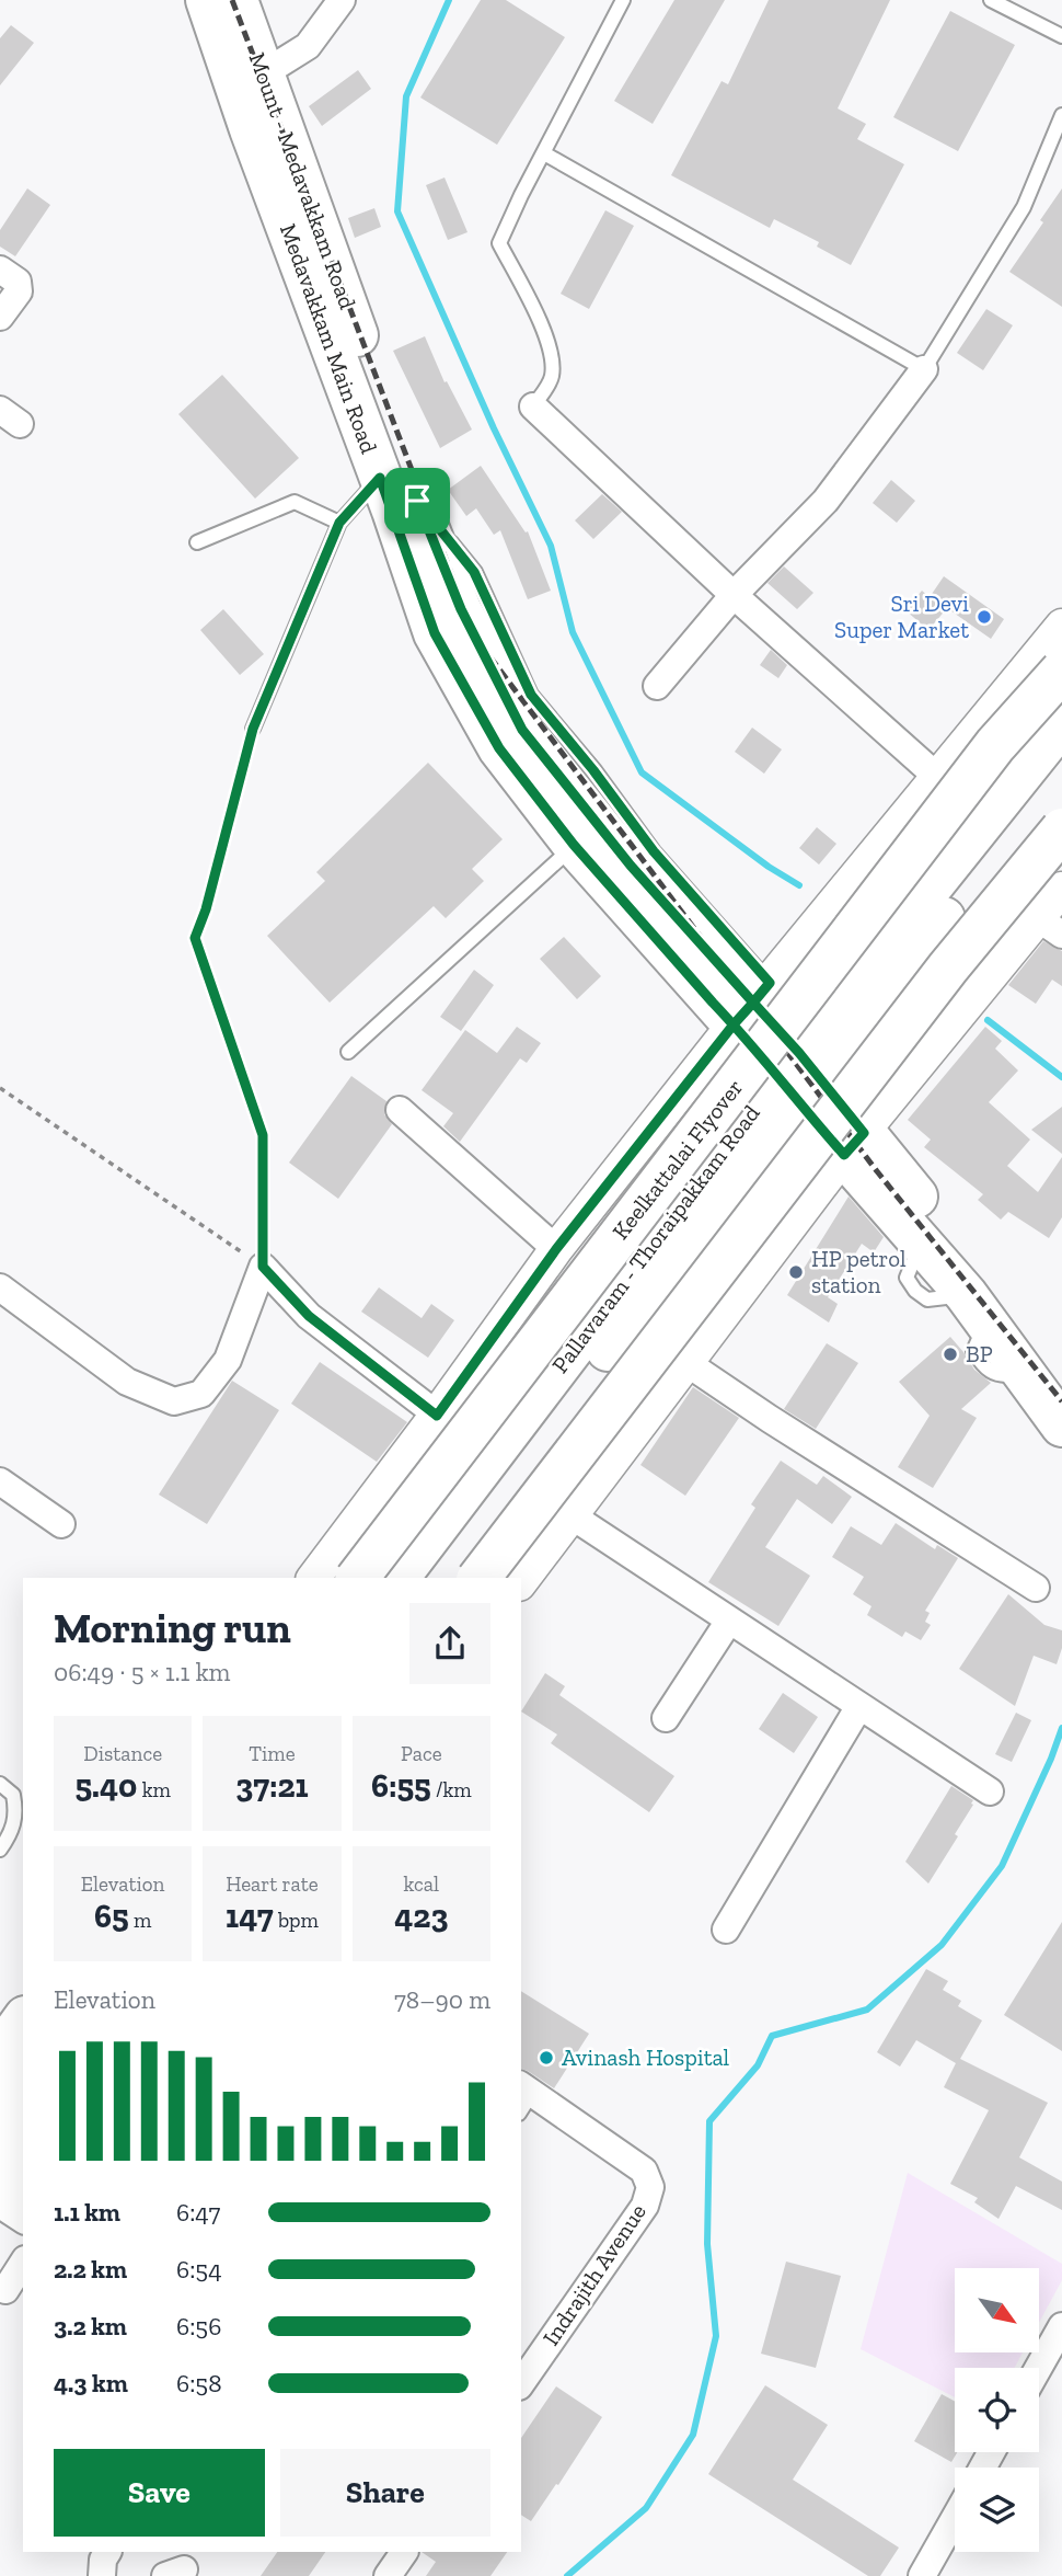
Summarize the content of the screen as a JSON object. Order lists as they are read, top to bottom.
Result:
{
  "streets": {
    "main road": [
      "Mount - Medavakkam Road",
      "Medavakkam Main Road",
      "Keelkattalai Flyover",
      "Pallavaram - Thoraipakkam Road"
    ],
    "street": ["Indrajith Avenue"]
  },
  "crossings": [
    ["Mount - Medavakkam Road", "Medavakkam Main Road"],
    ["Medavakkam Main Road", "Pallavaram - Thoraipakkam Road"]
  ],
  "places": [
    "Sri Devi Super Market",
    "HP petrol station",
    "BP",
    "Avinash Hospital"
  ],
  "north": "bottom right",
  "page": {
    "heading": ["Morning run", "06:49 · 5 × 1.1 km"],
    "stats": [
      ["Distance", "5.40 km"],
      ["Time", "37:21"],
      ["Pace", "6:55 /km"],
      ["Elevation", "65 m"],
      ["Heart rate", "147 bpm"],
      ["kcal", "423"]
    ],
    "chart": ["Elevation", "78–90 m"],
    "list": [
      {
        "name": "1.1 km",
        "note": "6:47"
      },
      {
        "name": "2.2 km",
        "note": "6:54"
      },
      {
        "name": "3.2 km",
        "note": "6:56"
      },
      {
        "name": "4.3 km",
        "note": "6:58"
      }
    ],
    "buttons": ["Save", "Share"]
  }
}
